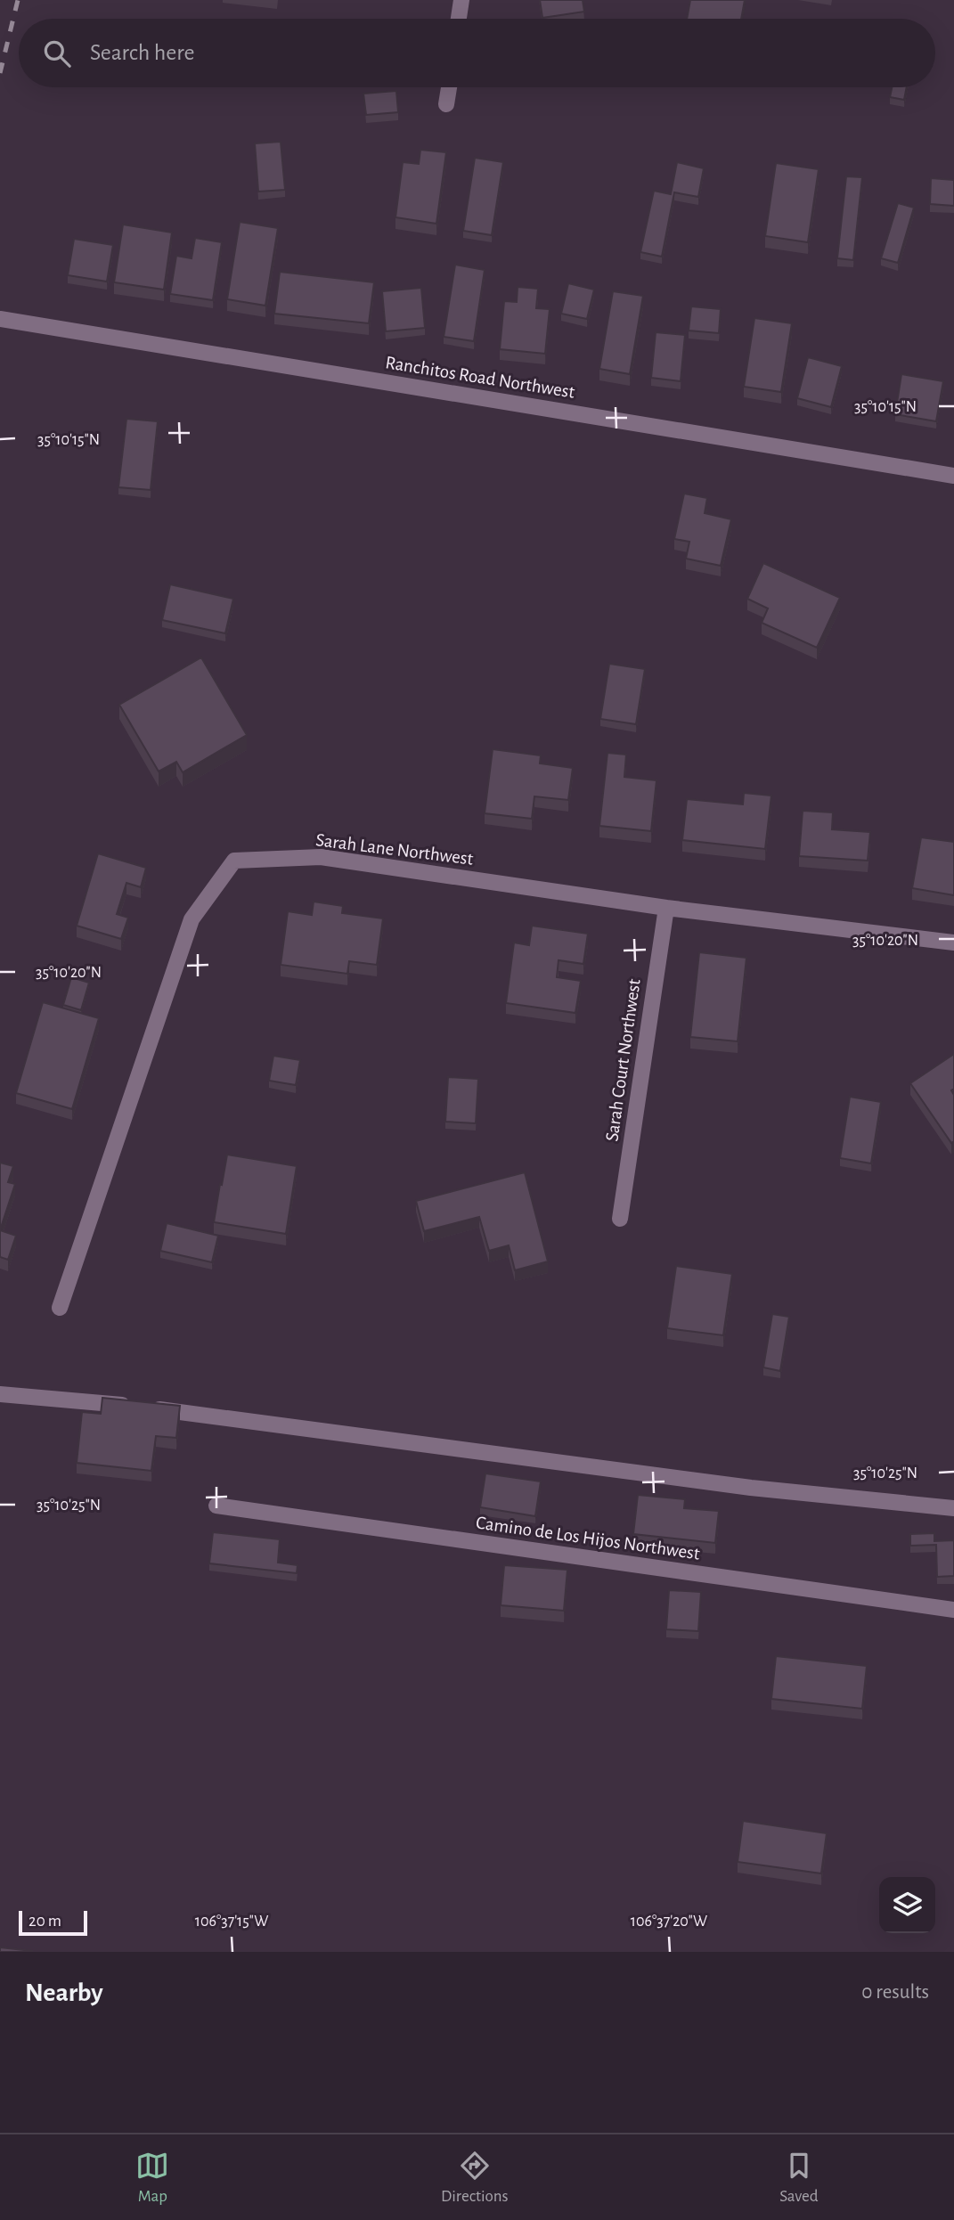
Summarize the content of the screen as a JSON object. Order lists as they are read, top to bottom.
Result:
{
  "streets": {
    "street": [
      "Ranchitos Road Northwest",
      "Sarah Lane Northwest",
      "Sarah Court Northwest",
      "Camino de Los Hijos Northwest"
    ]
  },
  "crossings": [
    ["Sarah Lane Northwest", "Sarah Court Northwest"]
  ],
  "scale_bar": "20 m",
  "page": {
    "search": "Search here",
    "scale": "20 m",
    "heading": ["Nearby", "0 results"],
    "nav": ["Map", "Directions", "Saved"]
  },
  "coordinates": [
    "35°10'15\"N",
    "35°10'20\"N",
    "35°10'25\"N",
    "106°37'15\"W",
    "106°37'20\"W"
  ]
}
